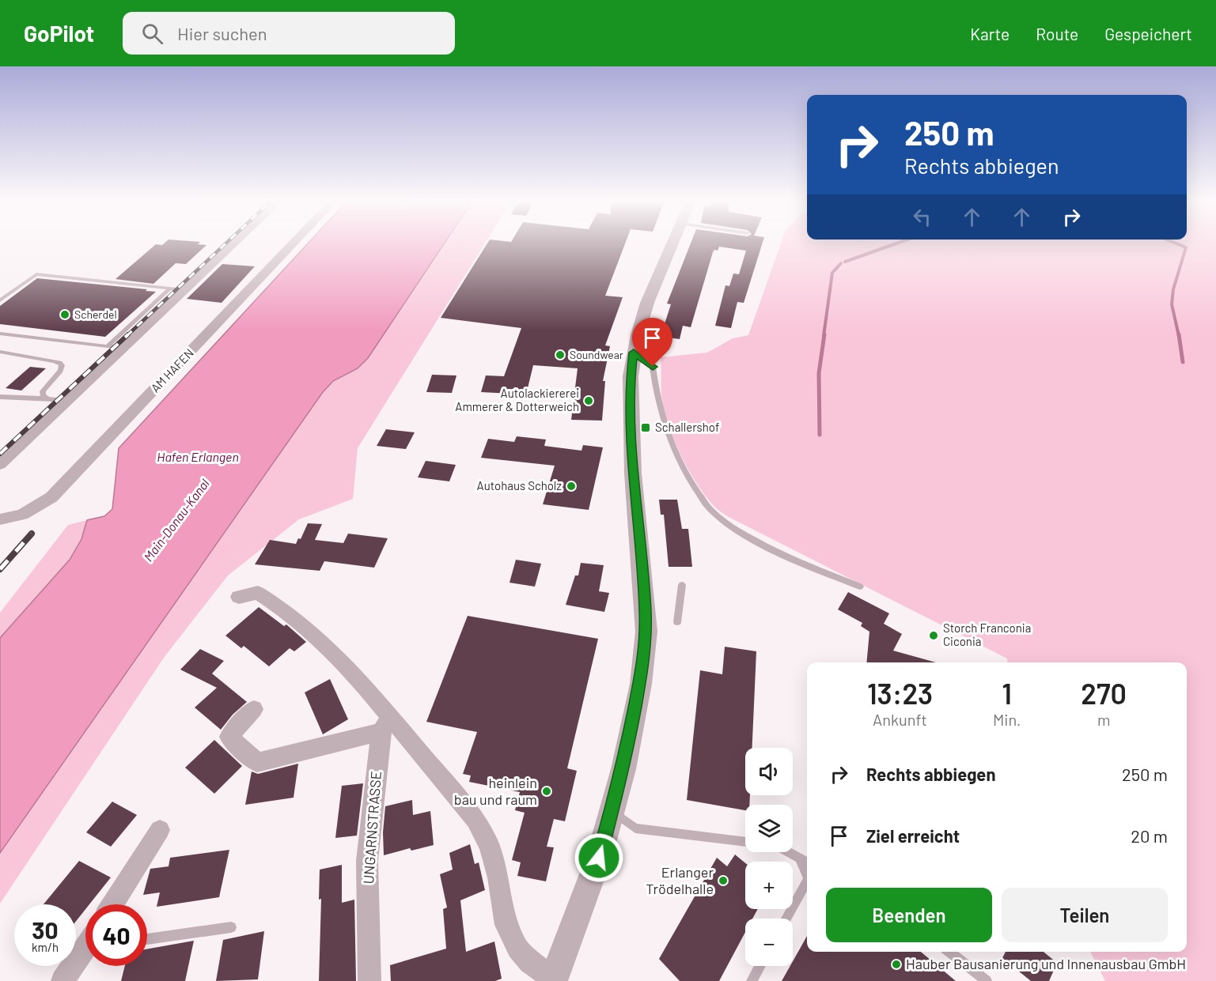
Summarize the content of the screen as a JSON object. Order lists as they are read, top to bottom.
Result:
{
  "streets": {
    "street": ["AM HAFEN", "UNGARNSTRASSE"]
  },
  "water": ["Hafen Erlangen", "Main-Donau-Kanal"],
  "places": {
    "other": [
      "Scherdel",
      "Soundwear",
      "Autolackiererei Ammerer & Dotterweich",
      "Autohaus Scholz",
      "Storch Franconia Ciconia",
      "heinlein bau und raum",
      "Erlanger Trödelhalle",
      "Hauber Bausanierung und Innenausbau GmbH"
    ],
    "transit": ["Schallershof"]
  },
  "page": {
    "header": "GoPilot",
    "search": "Hier suchen",
    "nav": ["Karte", "Route", "Gespeichert"],
    "turn": ["250 m", "Rechts abbiegen"],
    "eta": [
      "13:23",
      "Ankunft",
      "1",
      "Min.",
      "270",
      "m"
    ],
    "list": [
      {
        "name": "Rechts abbiegen",
        "value": "250 m"
      },
      {
        "name": "Ziel erreicht",
        "value": "20 m"
      }
    ],
    "map_buttons": ["+", "−"],
    "buttons": ["Beenden", "Teilen"],
    "speed": "30 km/h",
    "limit": "40"
  }
}
